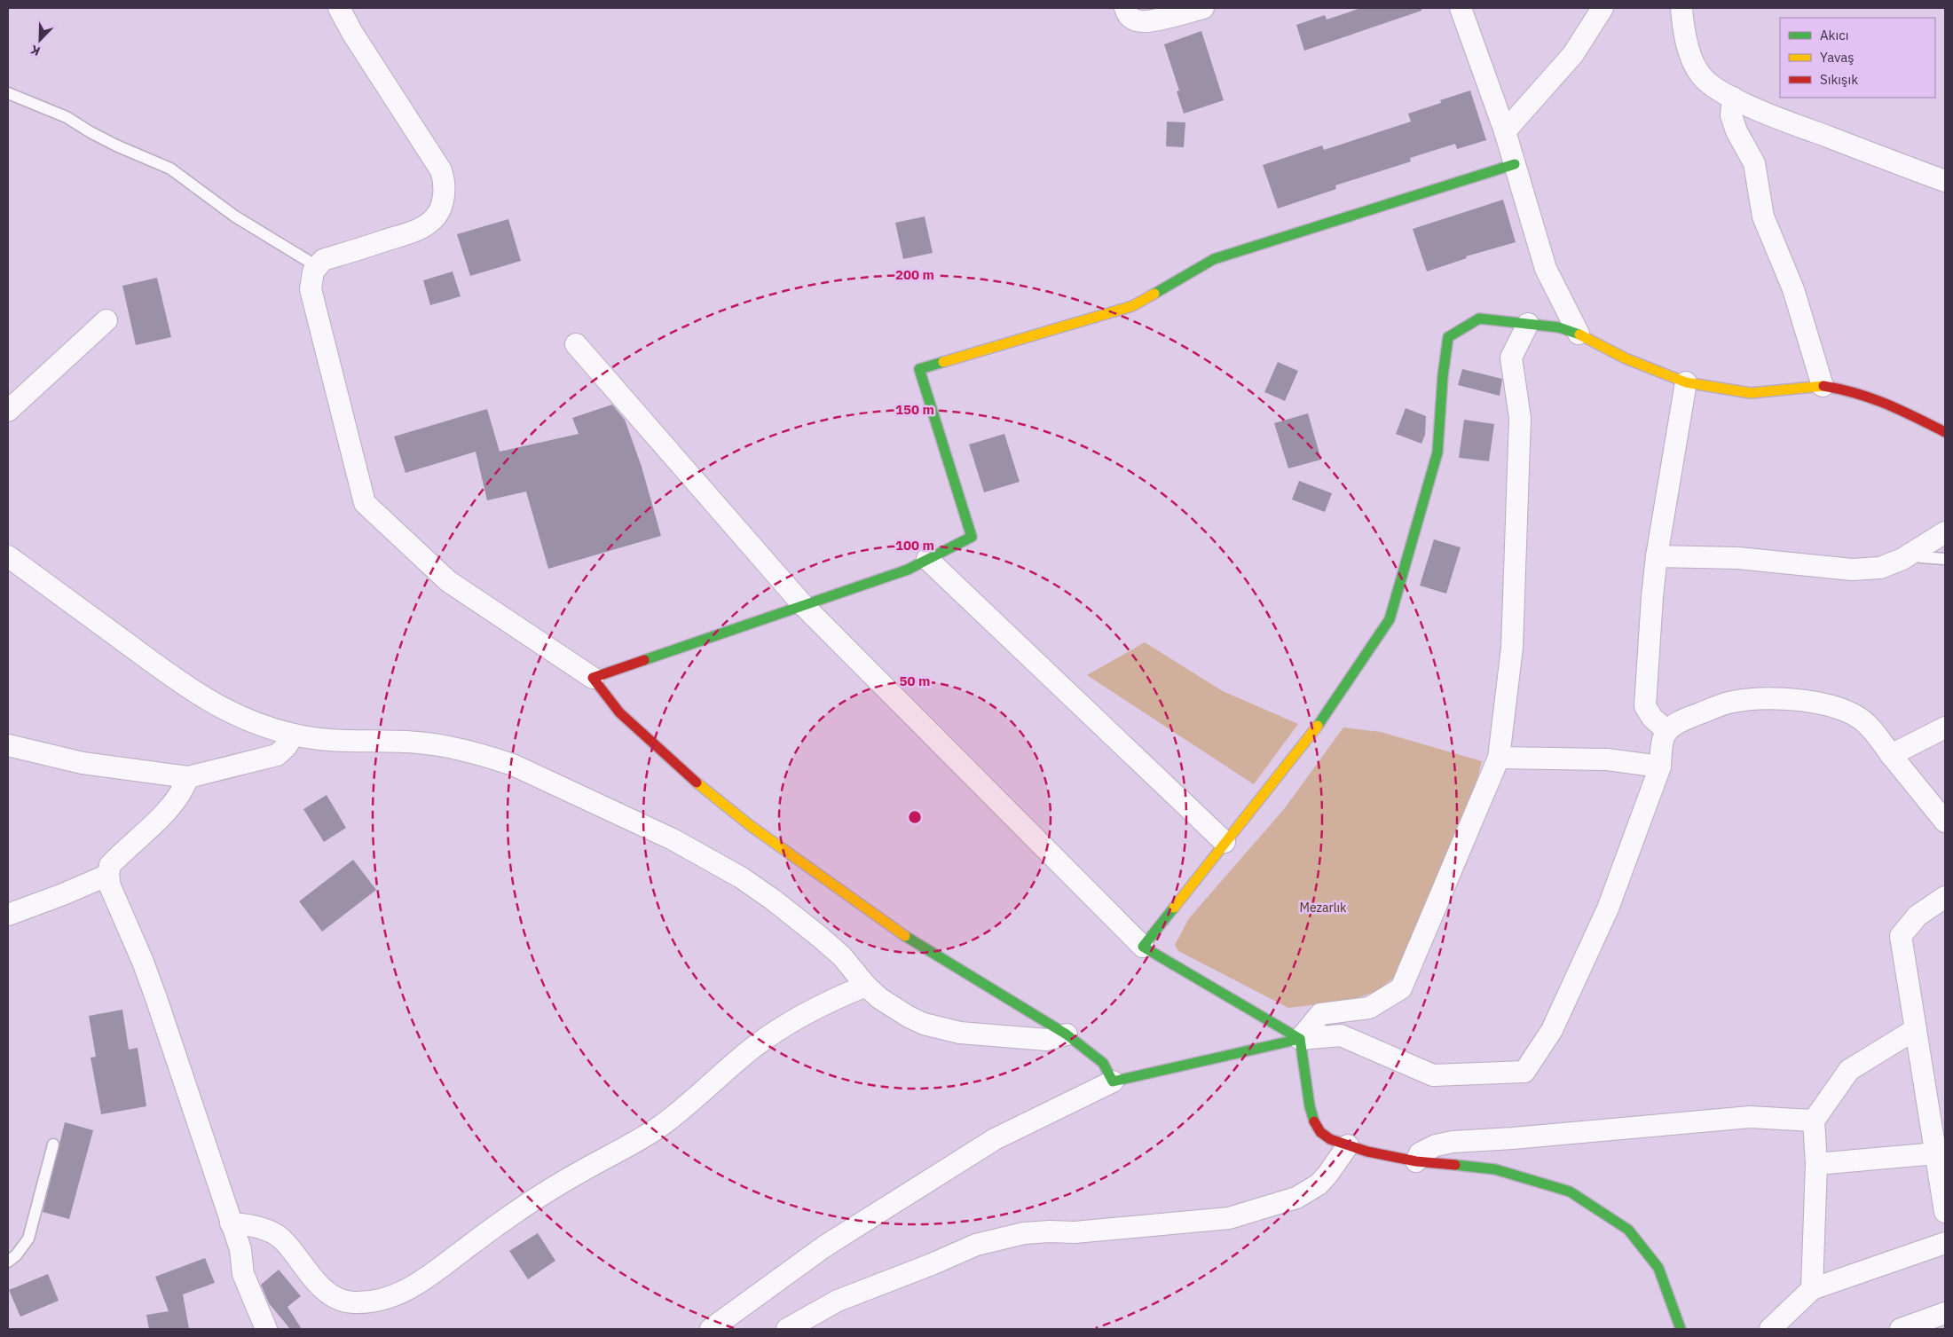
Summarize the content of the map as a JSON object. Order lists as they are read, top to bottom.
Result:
{
  "parks": ["Mezarlık"],
  "legend": ["Akıcı", "Yavaş", "Sıkışık"],
  "north": "bottom left",
  "rings": [
    "200 m",
    "150 m",
    "100 m",
    "50 m"
  ]
}
